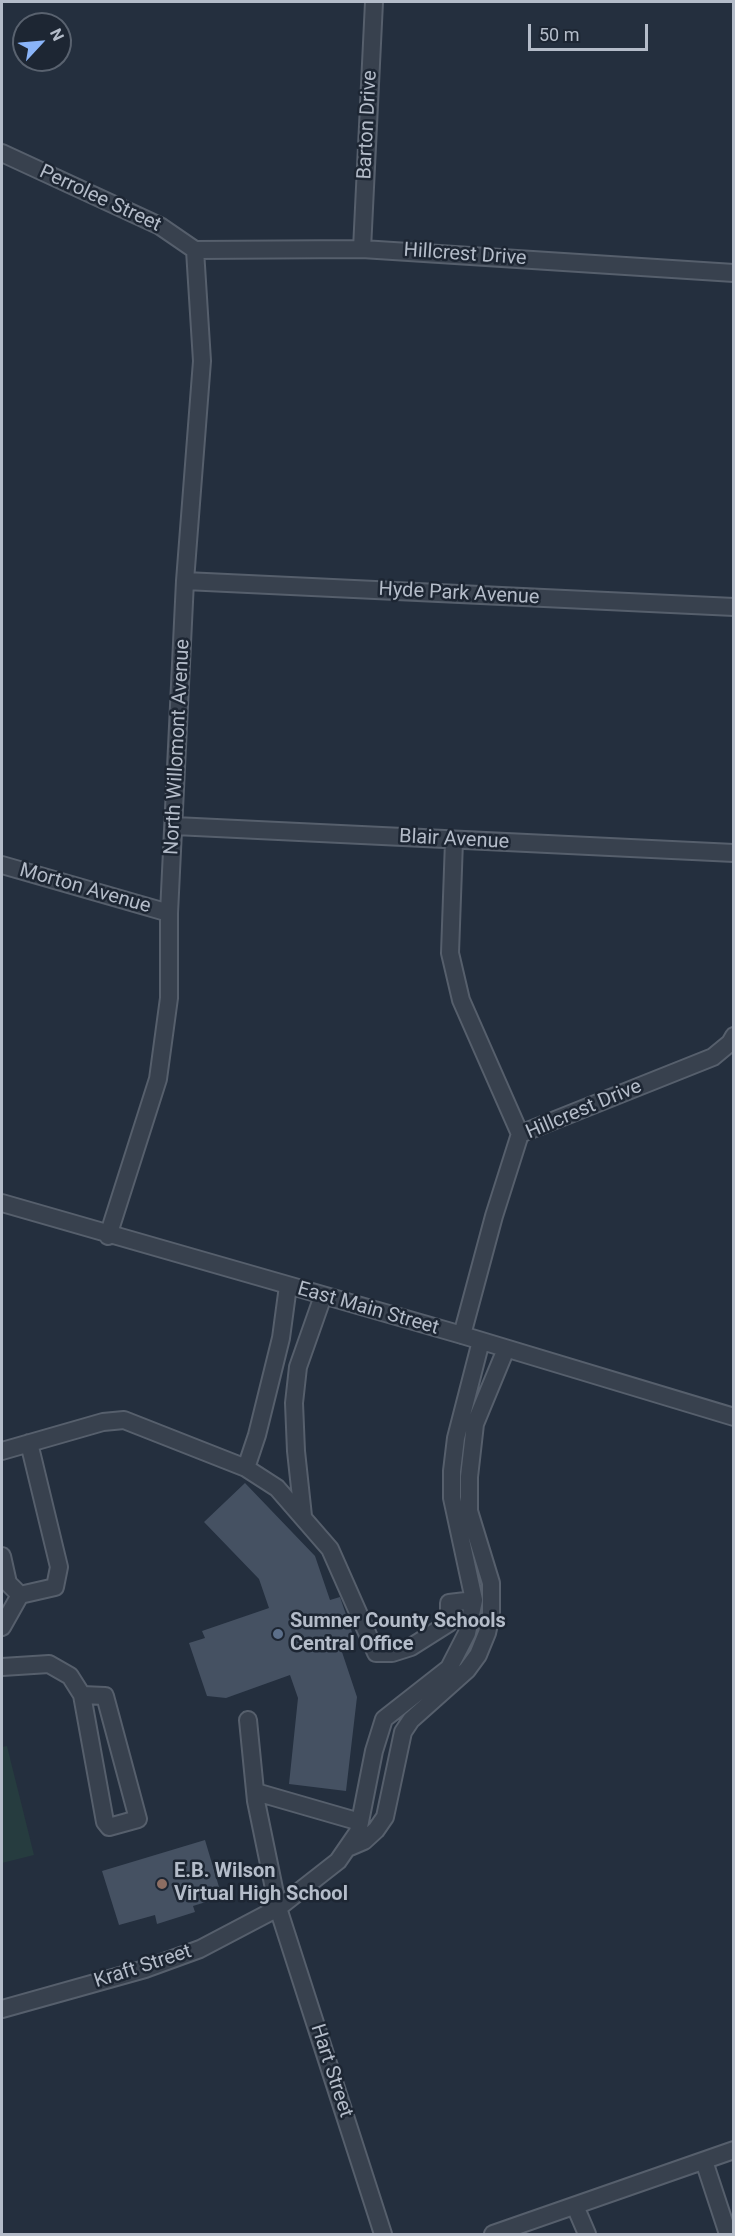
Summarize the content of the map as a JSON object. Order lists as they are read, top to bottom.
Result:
{
  "streets": {
    "street": [
      "Barton Drive",
      "Perrolee Street",
      "Hillcrest Drive",
      "Hyde Park Avenue",
      "North Willomont Avenue",
      "Blair Avenue",
      "Morton Avenue",
      "East Main Street",
      "Kraft Street",
      "Hart Street"
    ]
  },
  "crossings": [
    ["Barton Drive", "Hillcrest Drive"],
    ["Perrolee Street", "Hillcrest Drive"],
    ["Perrolee Street", "North Willomont Avenue"],
    ["Hillcrest Drive", "North Willomont Avenue"],
    ["Hillcrest Drive", "East Main Street"],
    ["Hyde Park Avenue", "North Willomont Avenue"],
    ["North Willomont Avenue", "Blair Avenue"],
    ["North Willomont Avenue", "Morton Avenue"],
    ["North Willomont Avenue", "East Main Street"],
    ["Kraft Street", "Hart Street"]
  ],
  "places": ["Sumner County Schools Central Office", "E.B. Wilson Virtual High School"],
  "scale_bar": "50 m",
  "north": "top right"
}
